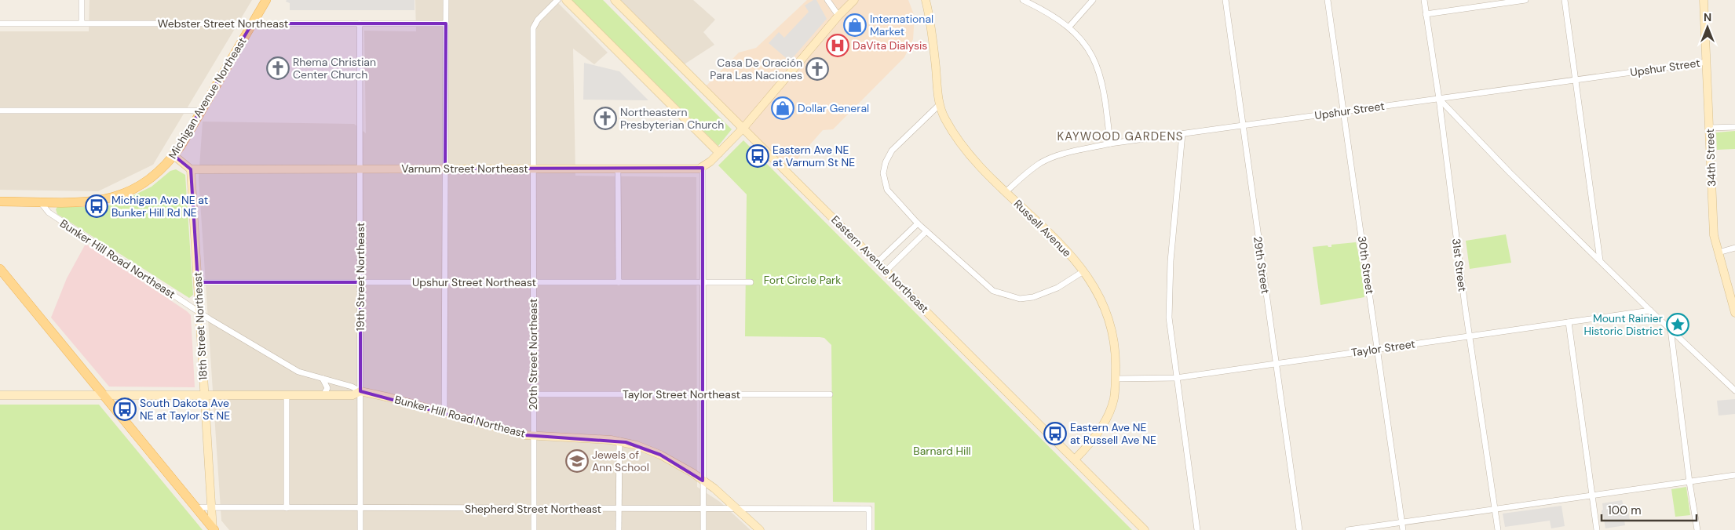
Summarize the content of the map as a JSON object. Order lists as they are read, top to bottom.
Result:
{
  "streets": {
    "main road": ["Michigan Avenue Northeast"],
    "street": [
      "Webster Street Northeast",
      "Upshur Street",
      "34th Street",
      "Varnum Street Northeast",
      "Russell Avenue",
      "Bunker Hill Road Northeast",
      "Eastern Avenue Northeast",
      "29th Street",
      "30th Street",
      "31st Street",
      "19th Street Northeast",
      "Upshur Street Northeast",
      "18th Street Northeast",
      "Taylor Street",
      "20th Street Northeast",
      "Taylor Street Northeast",
      "Shepherd Street Northeast"
    ]
  },
  "crossings": [
    ["Webster Street Northeast", "Michigan Avenue Northeast"],
    ["Webster Street Northeast", "19th Street Northeast"],
    ["Upshur Street", "34th Street"],
    ["Upshur Street", "Russell Avenue"],
    ["Upshur Street", "29th Street"],
    ["Upshur Street", "30th Street"],
    ["Upshur Street", "31st Street"],
    ["Michigan Avenue Northeast", "Bunker Hill Road Northeast"],
    ["Varnum Street Northeast", "19th Street Northeast"],
    ["Varnum Street Northeast", "18th Street Northeast"],
    ["Varnum Street Northeast", "20th Street Northeast"],
    ["Russell Avenue", "Eastern Avenue Northeast"],
    ["Russell Avenue", "Taylor Street"],
    ["Bunker Hill Road Northeast", "19th Street Northeast"],
    ["Bunker Hill Road Northeast", "18th Street Northeast"],
    ["Bunker Hill Road Northeast", "20th Street Northeast"],
    ["Bunker Hill Road Northeast", "Shepherd Street Northeast"],
    ["29th Street", "Taylor Street"],
    ["30th Street", "Taylor Street"],
    ["31st Street", "Taylor Street"],
    ["19th Street Northeast", "Upshur Street Northeast"],
    ["19th Street Northeast", "Shepherd Street Northeast"],
    ["Upshur Street Northeast", "18th Street Northeast"],
    ["Upshur Street Northeast", "20th Street Northeast"],
    ["18th Street Northeast", "Shepherd Street Northeast"],
    ["20th Street Northeast", "Taylor Street Northeast"],
    ["20th Street Northeast", "Shepherd Street Northeast"]
  ],
  "districts": ["KAYWOOD GARDENS"],
  "parks": ["Fort Circle Park", "Barnard Hill"],
  "places": {
    "shop": ["International Market", "Dollar General"],
    "hospital": ["DaVita Dialysis"],
    "church": ["Rhema Christian Center Church", "Casa De Oración Para Las Naciones", "Northeastern Presbyterian Church"],
    "bus stop": [
      "Eastern Ave NE at Varnum St NE",
      "Michigan Ave NE at Bunker Hill Rd NE",
      "South Dakota Ave NE at Taylor St NE",
      "Eastern Ave NE at Russell Ave NE"
    ],
    "place": ["Mount Rainier Historic District"],
    "school or university": ["Jewels of Ann School"]
  },
  "scale_bar": "100 m",
  "north": "top"
}
